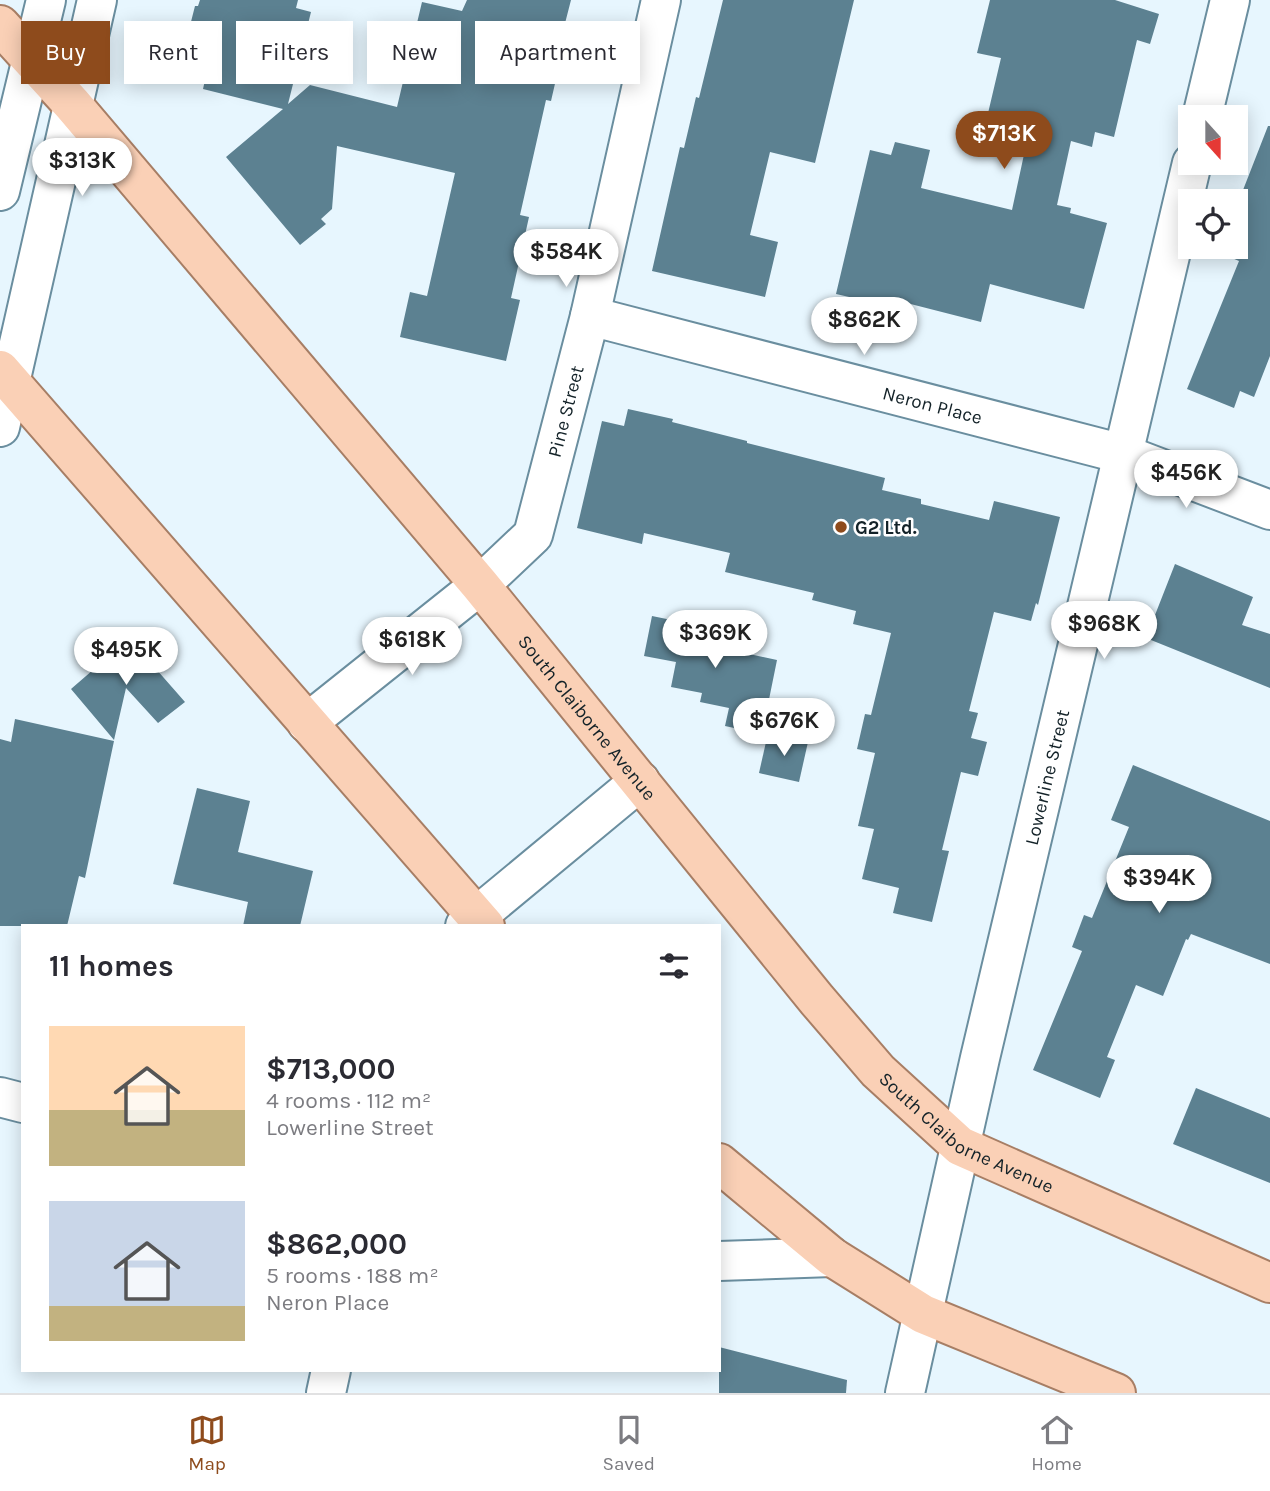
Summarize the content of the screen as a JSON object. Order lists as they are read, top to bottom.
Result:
{
  "streets": {
    "main road": ["South Claiborne Avenue"],
    "street": ["Neron Place", "Pine Street", "Lowerline Street"]
  },
  "crossings": [
    ["Neron Place", "Pine Street"],
    ["Neron Place", "Lowerline Street"],
    ["Pine Street", "South Claiborne Avenue"],
    ["South Claiborne Avenue", "Lowerline Street"]
  ],
  "places": ["G2 Ltd."],
  "north": "bottom",
  "page": {
    "chip": [
      "Buy",
      "Rent",
      "Filters",
      "New",
      "Apartment"
    ],
    "price": [
      "$713K",
      "$313K",
      "$584K",
      "$862K",
      "$456K",
      "$968K",
      "$369K",
      "$618K",
      "$495K",
      "$676K",
      "$394K"
    ],
    "heading": "11 homes",
    "list": [
      {
        "name": "$713,000",
        "note": "4 rooms · 112 m² · Lowerline Street"
      },
      {
        "name": "$862,000",
        "note": "5 rooms · 188 m² · Neron Place"
      }
    ],
    "tabs": ["Map", "Saved", "Home"]
  }
}
